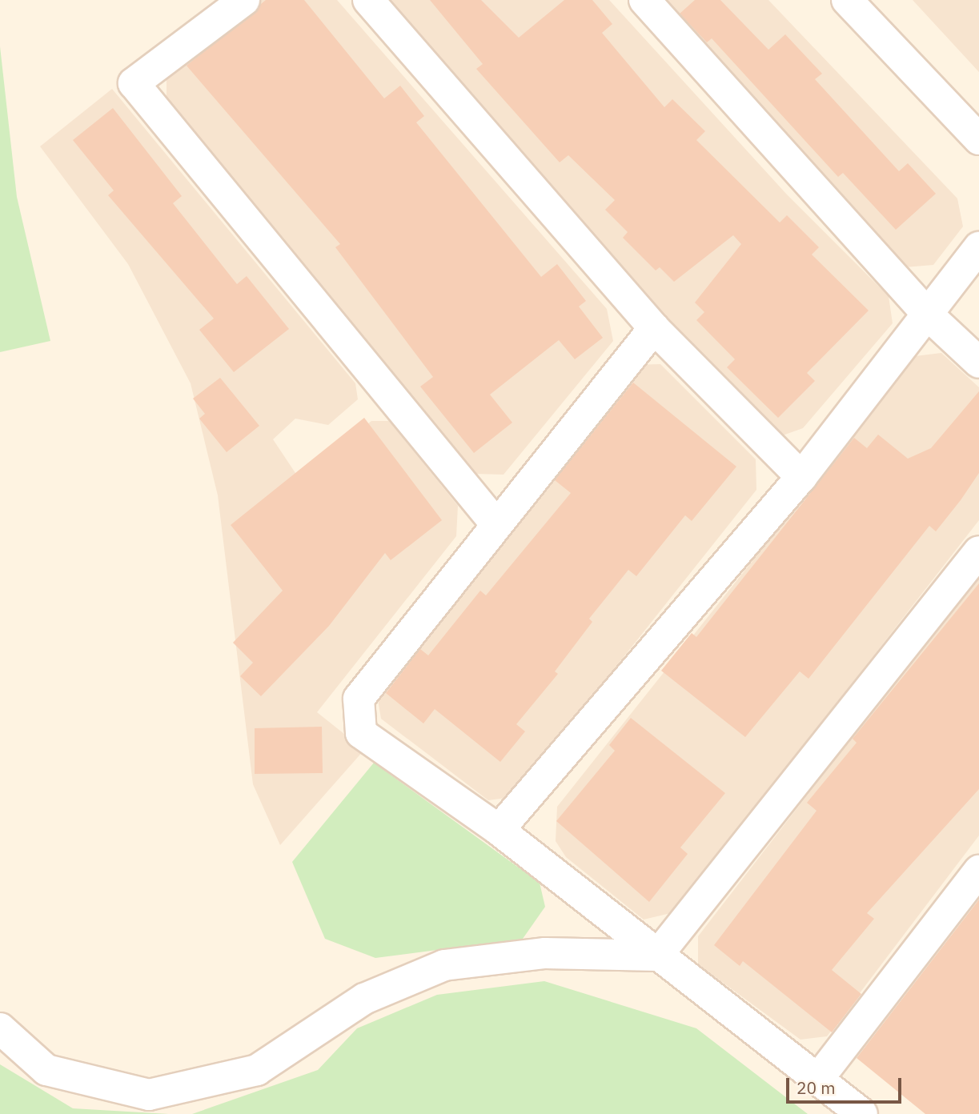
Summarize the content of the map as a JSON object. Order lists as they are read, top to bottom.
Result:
{
  "scale_bar": "20 m"
}
